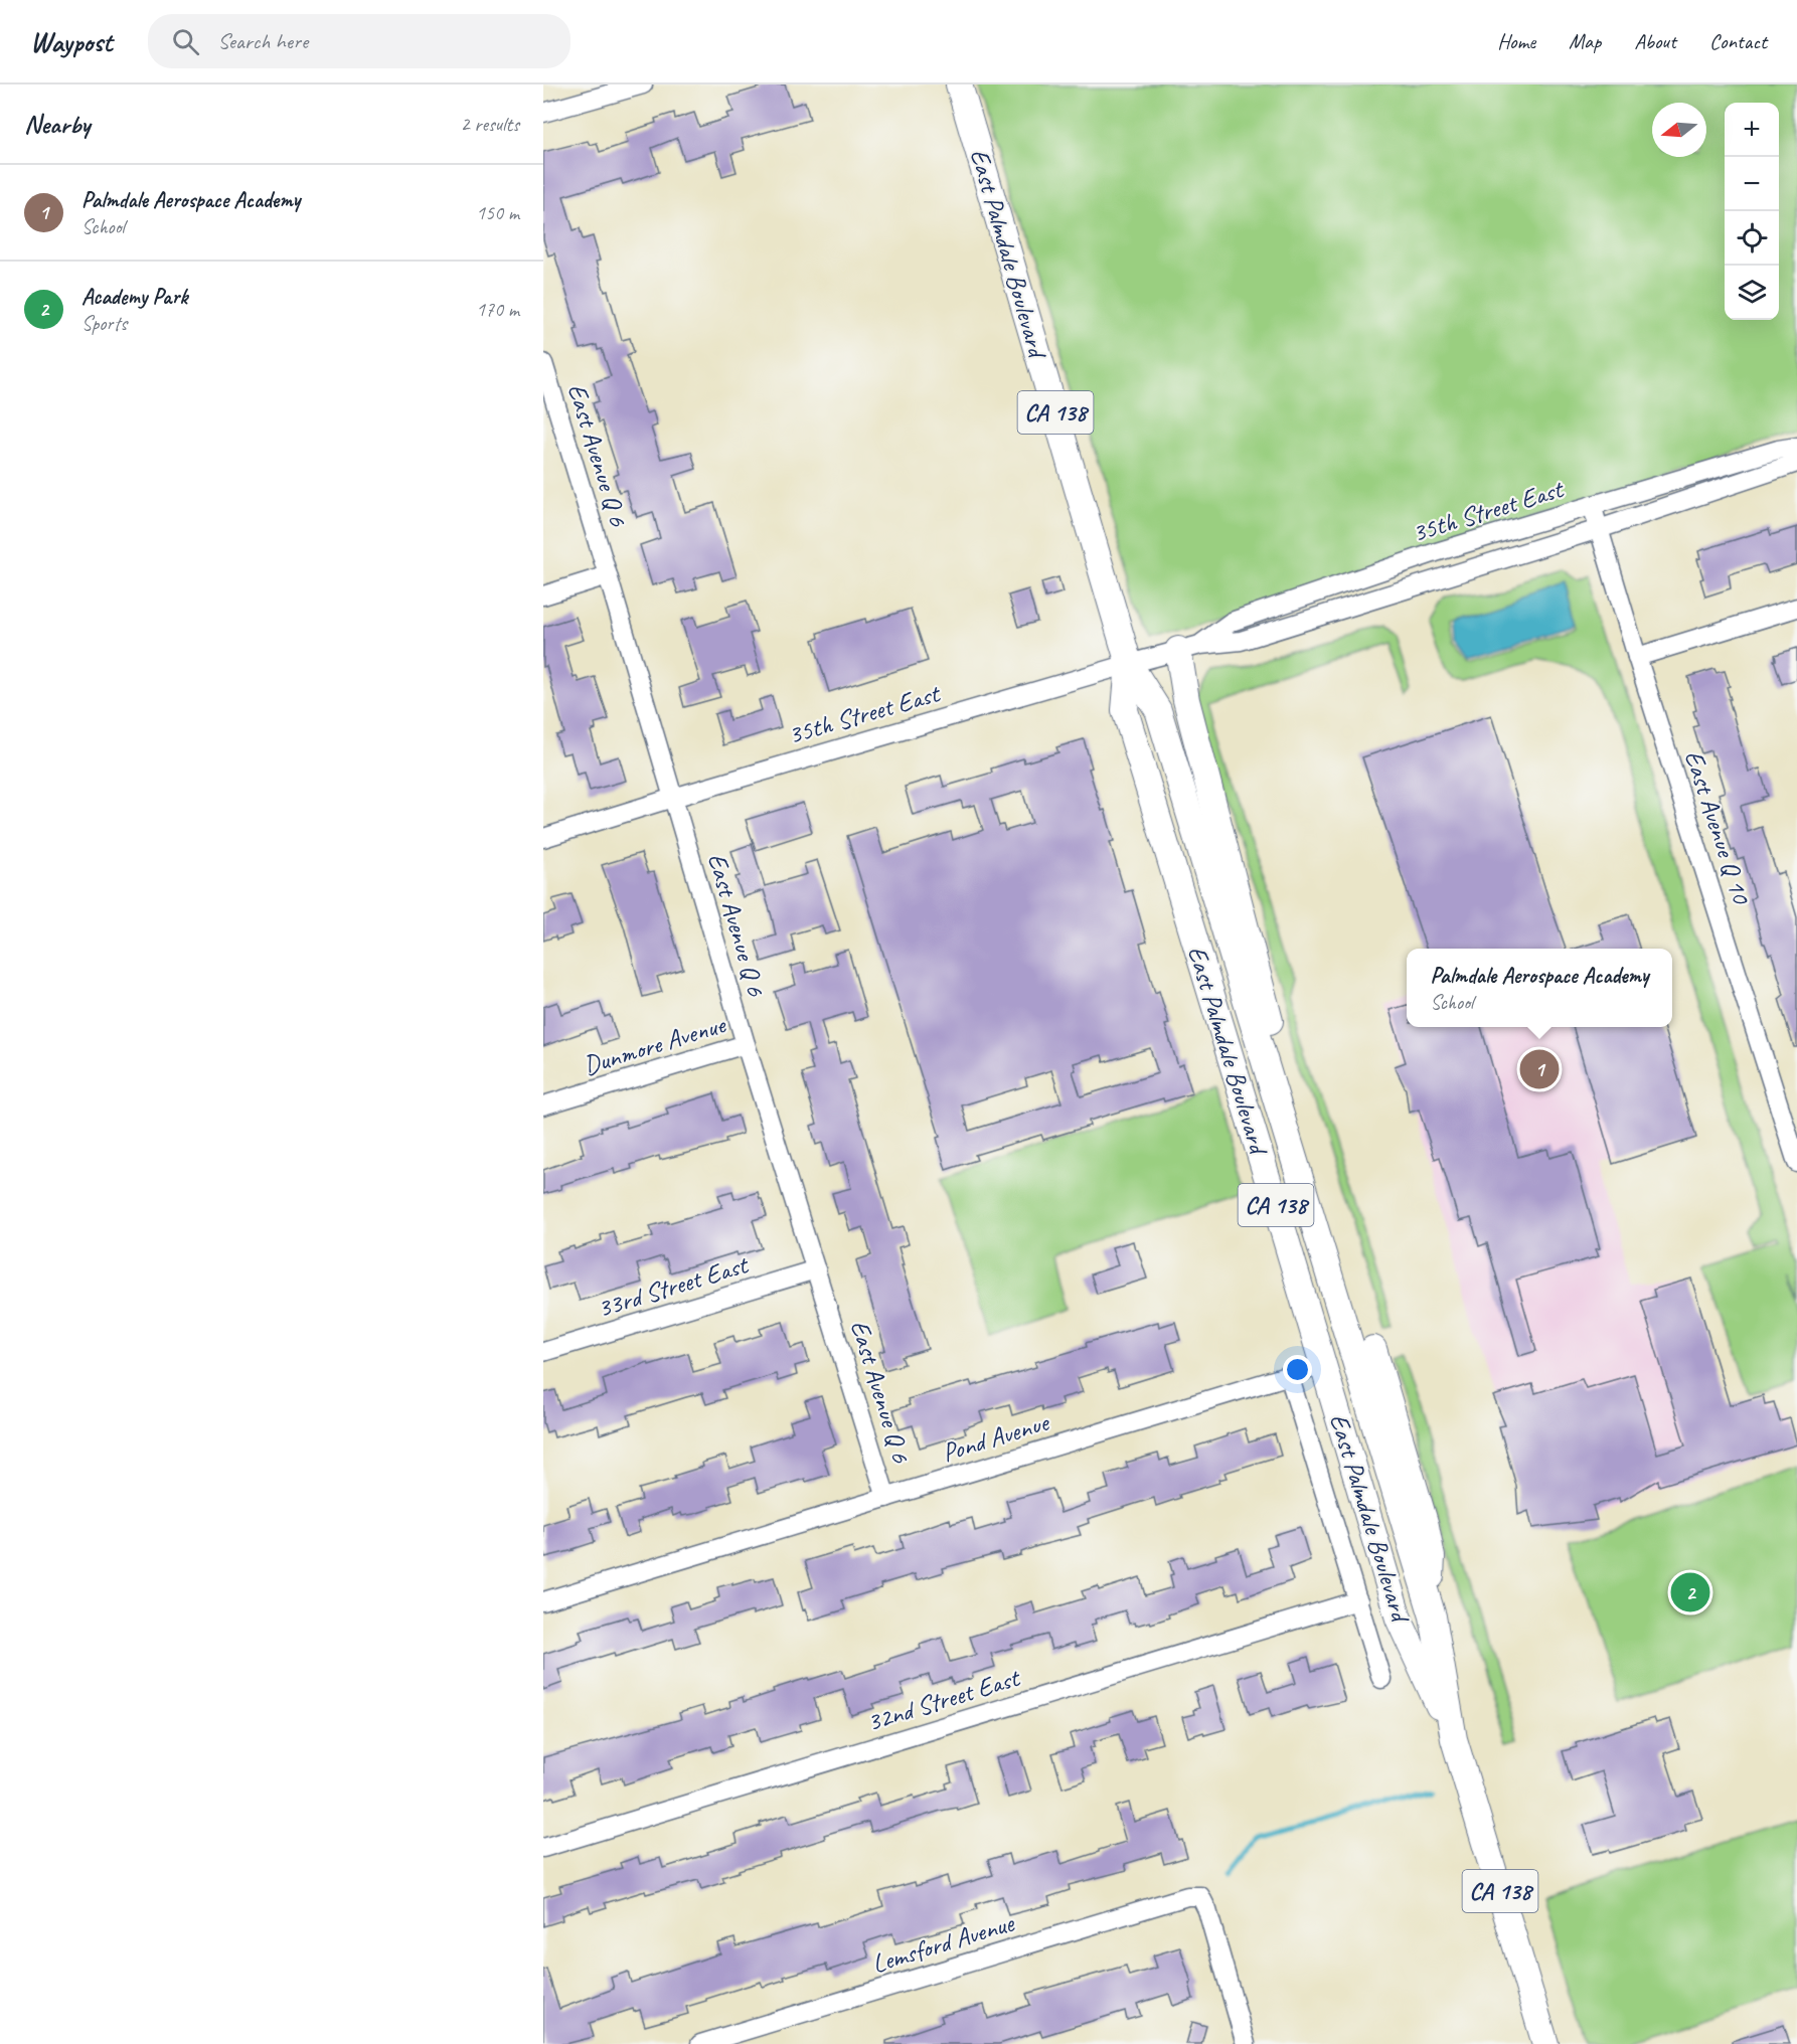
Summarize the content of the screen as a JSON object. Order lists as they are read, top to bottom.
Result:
{
  "streets": {
    "highway": ["East Palmdale Boulevard", "CA 138"],
    "street": [
      "East Avenue Q 6",
      "35th Street East",
      "East Avenue Q 10",
      "Dunmore Avenue",
      "33rd Street East",
      "Pond Avenue",
      "32nd Street East",
      "Lemsford Avenue"
    ]
  },
  "crossings": [
    ["East Palmdale Boulevard", "35th Street East"],
    ["East Palmdale Boulevard", "Pond Avenue"],
    ["East Avenue Q 6", "35th Street East"],
    ["East Avenue Q 6", "Dunmore Avenue"],
    ["East Avenue Q 6", "33rd Street East"],
    ["East Avenue Q 6", "Pond Avenue"],
    ["35th Street East", "East Avenue Q 10"]
  ],
  "north": "left",
  "page": {
    "header": "Waypost",
    "search": "Search here",
    "nav": [
      "Home",
      "Map",
      "About",
      "Contact"
    ],
    "heading": ["Nearby", "2 results"],
    "map_buttons": ["+", "−"],
    "list": [
      {
        "mark": "1",
        "name": "Palmdale Aerospace Academy",
        "note": "School",
        "value": "150 m"
      },
      {
        "mark": "2",
        "name": "Academy Park",
        "note": "Sports",
        "value": "170 m"
      }
    ],
    "popup": ["Palmdale Aerospace Academy", "School"],
    "pins": ["1", "2"]
  }
}
